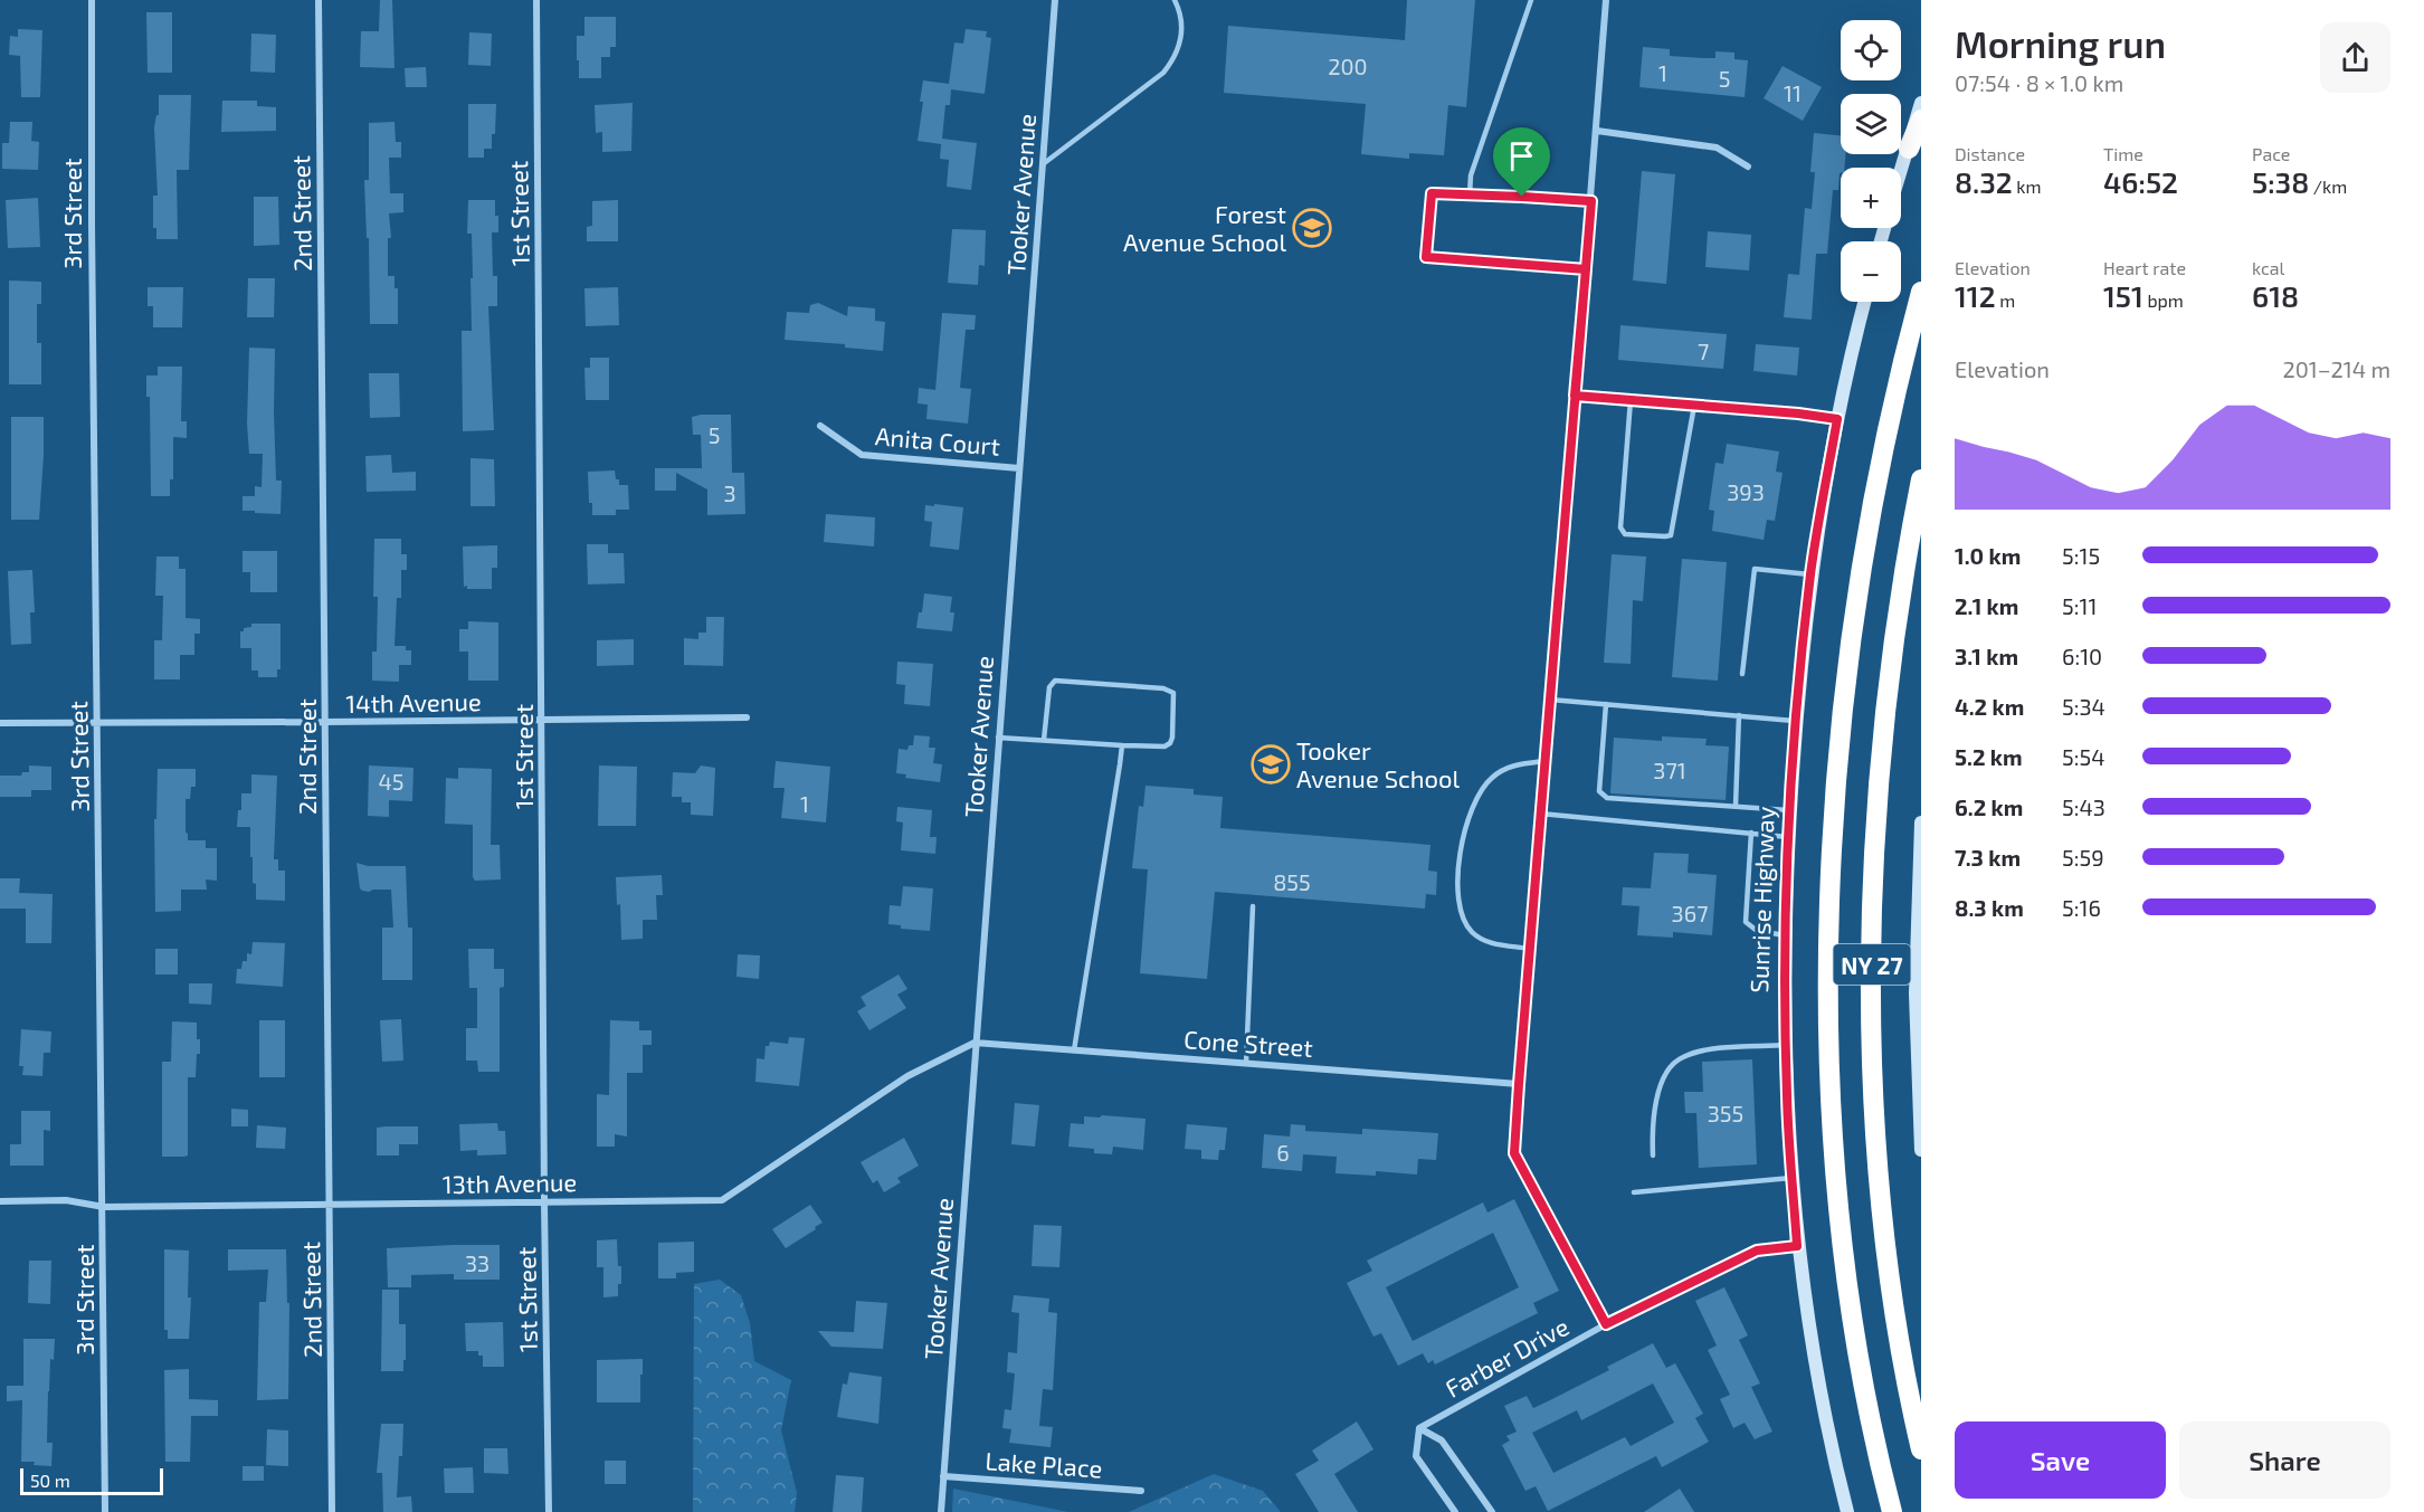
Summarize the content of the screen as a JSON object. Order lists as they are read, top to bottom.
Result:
{
  "streets": {
    "highway": ["NY 27"],
    "main road": ["Sunrise Highway"],
    "street": [
      "Tooker Avenue",
      "3rd Street",
      "2nd Street",
      "1st Street",
      "Anita Court",
      "14th Avenue",
      "Cone Street",
      "13th Avenue",
      "Farber Drive",
      "Lake Place"
    ]
  },
  "crossings": [
    ["Tooker Avenue", "Anita Court"],
    ["Tooker Avenue", "Cone Street"],
    ["Tooker Avenue", "13th Avenue"],
    ["Tooker Avenue", "Lake Place"],
    ["3rd Street", "14th Avenue"],
    ["3rd Street", "13th Avenue"],
    ["2nd Street", "14th Avenue"],
    ["2nd Street", "13th Avenue"],
    ["1st Street", "14th Avenue"],
    ["1st Street", "13th Avenue"],
    ["Sunrise Highway", "Farber Drive"],
    ["Cone Street", "13th Avenue"]
  ],
  "places": {
    "school or university": ["Forest Avenue School", "Tooker Avenue School"]
  },
  "house_numbers": [
    "200",
    "1",
    "5",
    "11",
    "7",
    "5",
    "393",
    "3",
    "371",
    "45",
    "1",
    "855",
    "367",
    "355",
    "6",
    "33"
  ],
  "scale_bar": "50 m",
  "page": {
    "heading": ["Morning run", "07:54 · 8 × 1.0 km"],
    "map_buttons": ["+", "−"],
    "stats": [
      ["Distance", "8.32 km"],
      ["Time", "46:52"],
      ["Pace", "5:38 /km"],
      ["Elevation", "112 m"],
      ["Heart rate", "151 bpm"],
      ["kcal", "618"]
    ],
    "chart": ["Elevation", "201–214 m"],
    "list": [
      {
        "name": "1.0 km",
        "note": "5:15"
      },
      {
        "name": "2.1 km",
        "note": "5:11"
      },
      {
        "name": "3.1 km",
        "note": "6:10"
      },
      {
        "name": "4.2 km",
        "note": "5:34"
      },
      {
        "name": "5.2 km",
        "note": "5:54"
      },
      {
        "name": "6.2 km",
        "note": "5:43"
      },
      {
        "name": "7.3 km",
        "note": "5:59"
      },
      {
        "name": "8.3 km",
        "note": "5:16"
      }
    ],
    "buttons": ["Save", "Share"],
    "scale": "50 m"
  }
}
